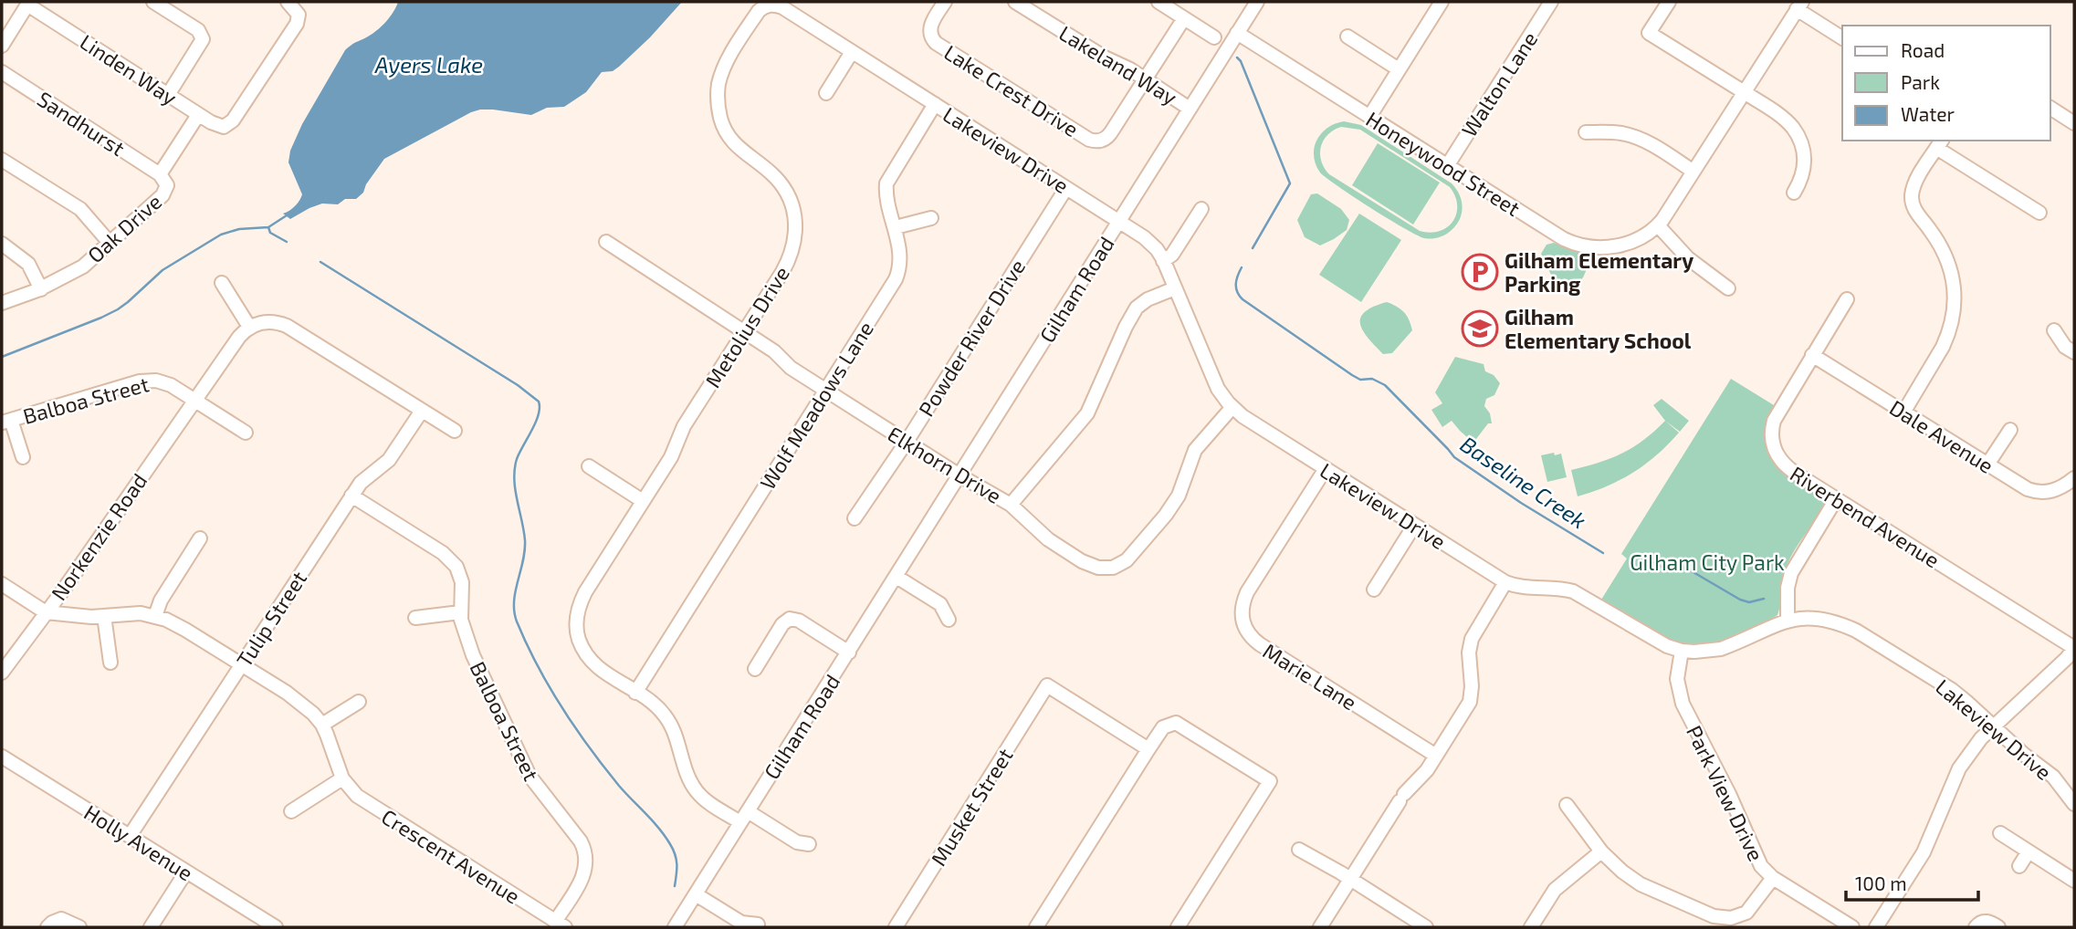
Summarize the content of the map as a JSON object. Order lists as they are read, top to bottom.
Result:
{
  "streets": {
    "street": [
      "Lakeland Way",
      "Linden Way",
      "Walton Lane",
      "Lake Crest Drive",
      "Sandhurst",
      "Lakeview Drive",
      "Honeywood Street",
      "Oak Drive",
      "Gilham Road",
      "Metolius Drive",
      "Powder River Drive",
      "Balboa Street",
      "Wolf Meadows Lane",
      "Dale Avenue",
      "Elkhorn Drive",
      "Riverbend Avenue",
      "Norkenzie Road",
      "Tulip Street",
      "Marie Lane",
      "Park View Drive",
      "Musket Street",
      "Holly Avenue",
      "Crescent Avenue"
    ]
  },
  "crossings": [
    ["Lakeland Way", "Lake Crest Drive"],
    ["Lakeland Way", "Gilham Road"],
    ["Linden Way", "Oak Drive"],
    ["Walton Lane", "Honeywood Street"],
    ["Sandhurst", "Oak Drive"],
    ["Lakeview Drive", "Gilham Road"],
    ["Lakeview Drive", "Metolius Drive"],
    ["Lakeview Drive", "Powder River Drive"],
    ["Lakeview Drive", "Wolf Meadows Lane"],
    ["Lakeview Drive", "Elkhorn Drive"],
    ["Lakeview Drive", "Marie Lane"],
    ["Lakeview Drive", "Park View Drive"],
    ["Honeywood Street", "Gilham Road"],
    ["Gilham Road", "Metolius Drive"],
    ["Gilham Road", "Elkhorn Drive"],
    ["Metolius Drive", "Wolf Meadows Lane"],
    ["Metolius Drive", "Elkhorn Drive"],
    ["Powder River Drive", "Elkhorn Drive"],
    ["Balboa Street", "Norkenzie Road"],
    ["Balboa Street", "Tulip Street"],
    ["Balboa Street", "Crescent Avenue"],
    ["Wolf Meadows Lane", "Elkhorn Drive"],
    ["Dale Avenue", "Riverbend Avenue"],
    ["Norkenzie Road", "Crescent Avenue"],
    ["Tulip Street", "Holly Avenue"],
    ["Tulip Street", "Crescent Avenue"]
  ],
  "water": ["Ayers Lake", "Baseline Creek"],
  "parks": ["Gilham City Park"],
  "places": {
    "parking": ["Gilham Elementary Parking"],
    "school or university": ["Gilham Elementary School"]
  },
  "legend": ["Road", "Park", "Water"],
  "scale_bar": "100 m"
}
